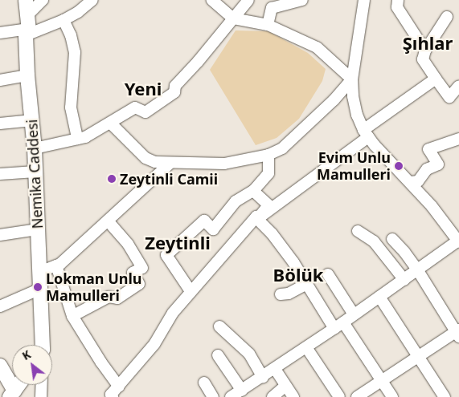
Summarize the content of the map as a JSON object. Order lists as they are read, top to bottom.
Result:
{
  "streets": {
    "main road": ["Nemika Caddesi"]
  },
  "districts": [
    "Şıhlar",
    "Yeni",
    "Zeytinli",
    "Bölük"
  ],
  "places": ["Evim Unlu Mamulleri", "Zeytinli Camii", "Lokman Unlu Mamulleri"],
  "north": "top left"
}
